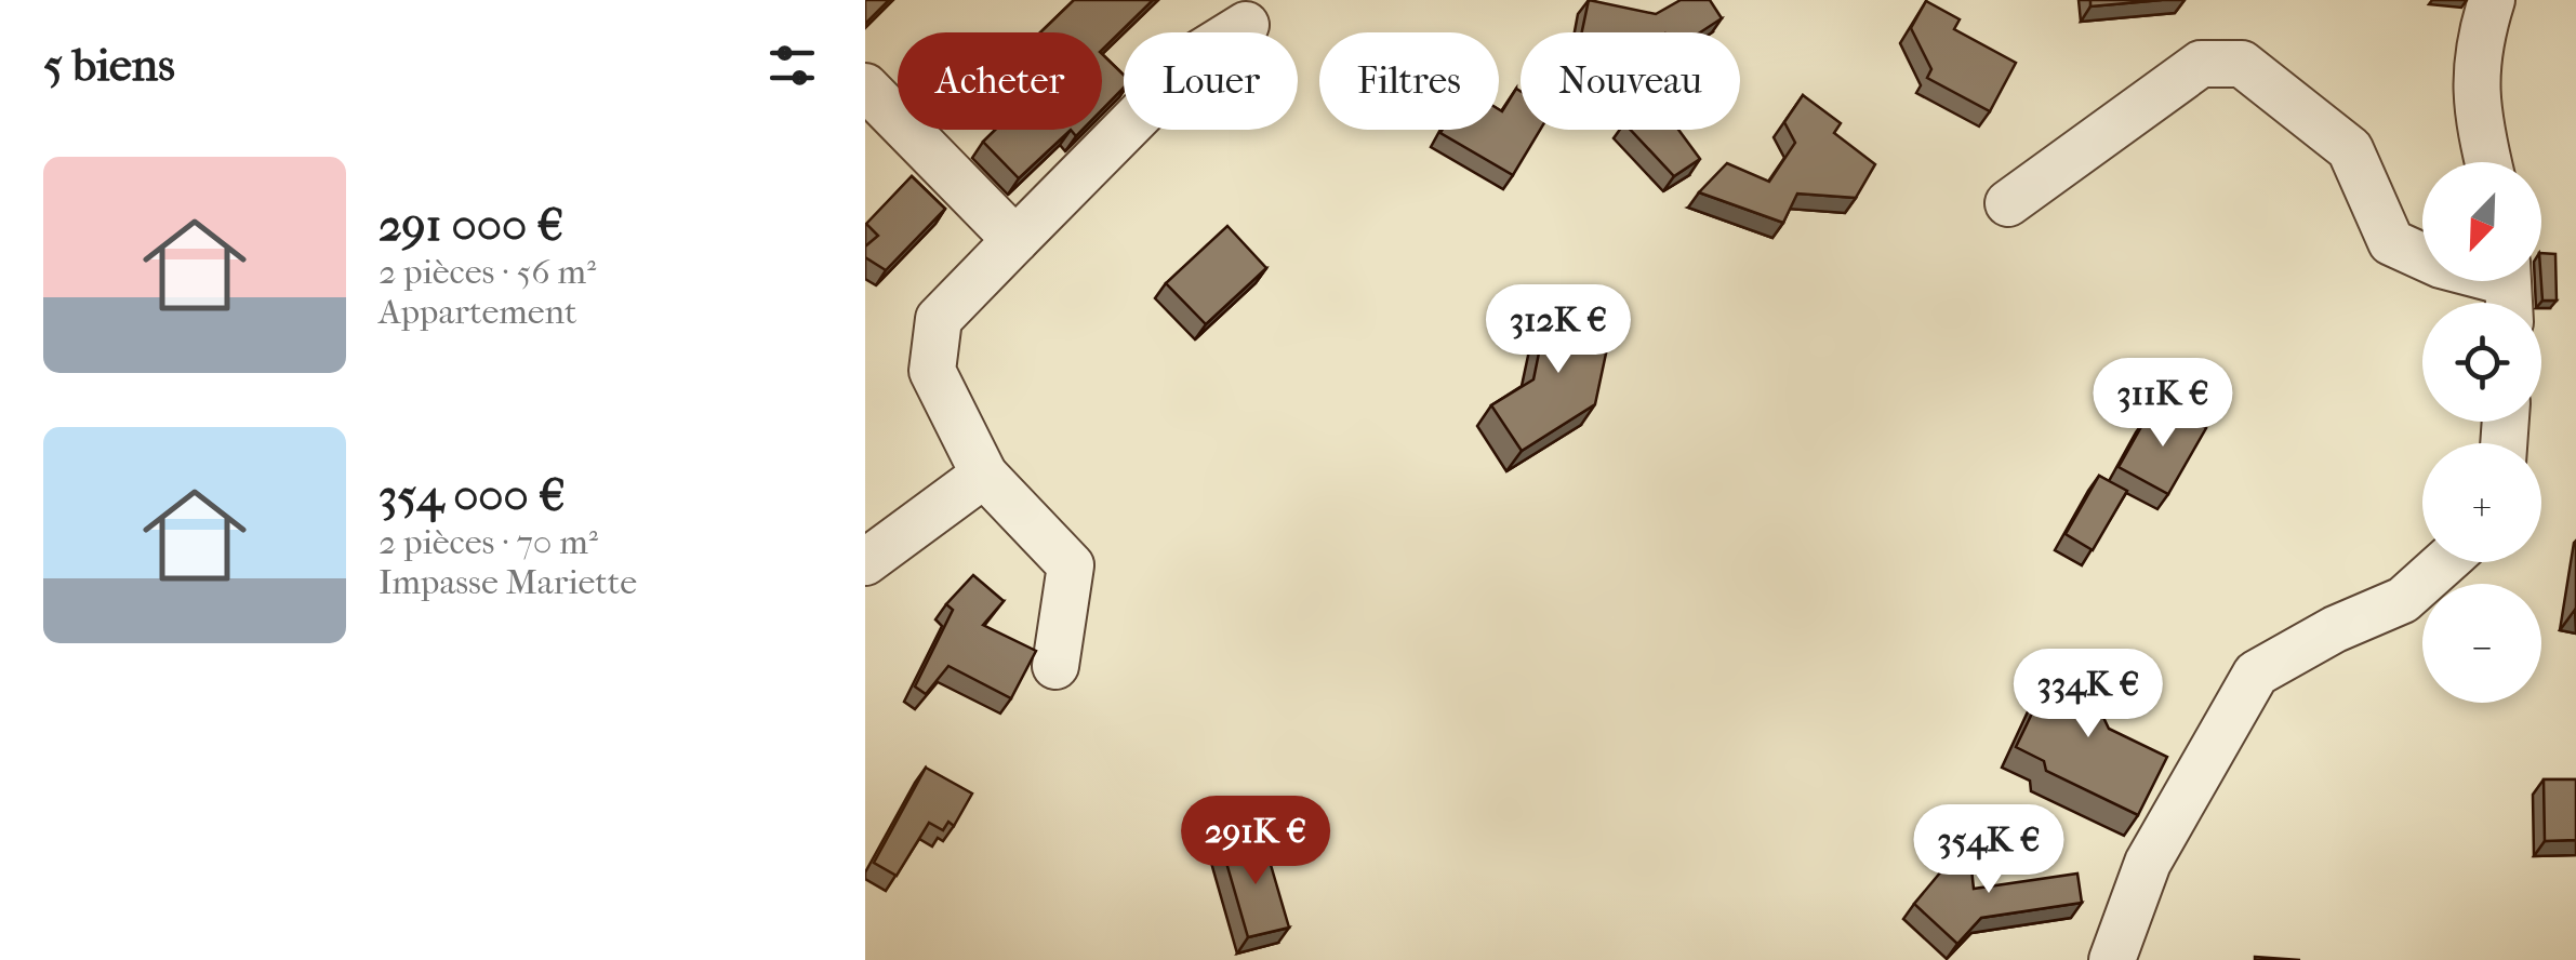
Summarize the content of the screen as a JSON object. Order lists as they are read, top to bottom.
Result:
{
  "north": "bottom left",
  "page": {
    "heading": "5 biens",
    "chip": [
      "Acheter",
      "Louer",
      "Filtres",
      "Nouveau"
    ],
    "list": [
      {
        "name": "291 000 €",
        "note": "2 pièces · 56 m² · Appartement"
      },
      {
        "name": "354 000 €",
        "note": "2 pièces · 70 m² · Impasse Mariette"
      }
    ],
    "map_buttons": ["+", "−"],
    "price": [
      "312K €",
      "311K €",
      "334K €",
      "291K €",
      "354K €"
    ]
  }
}
